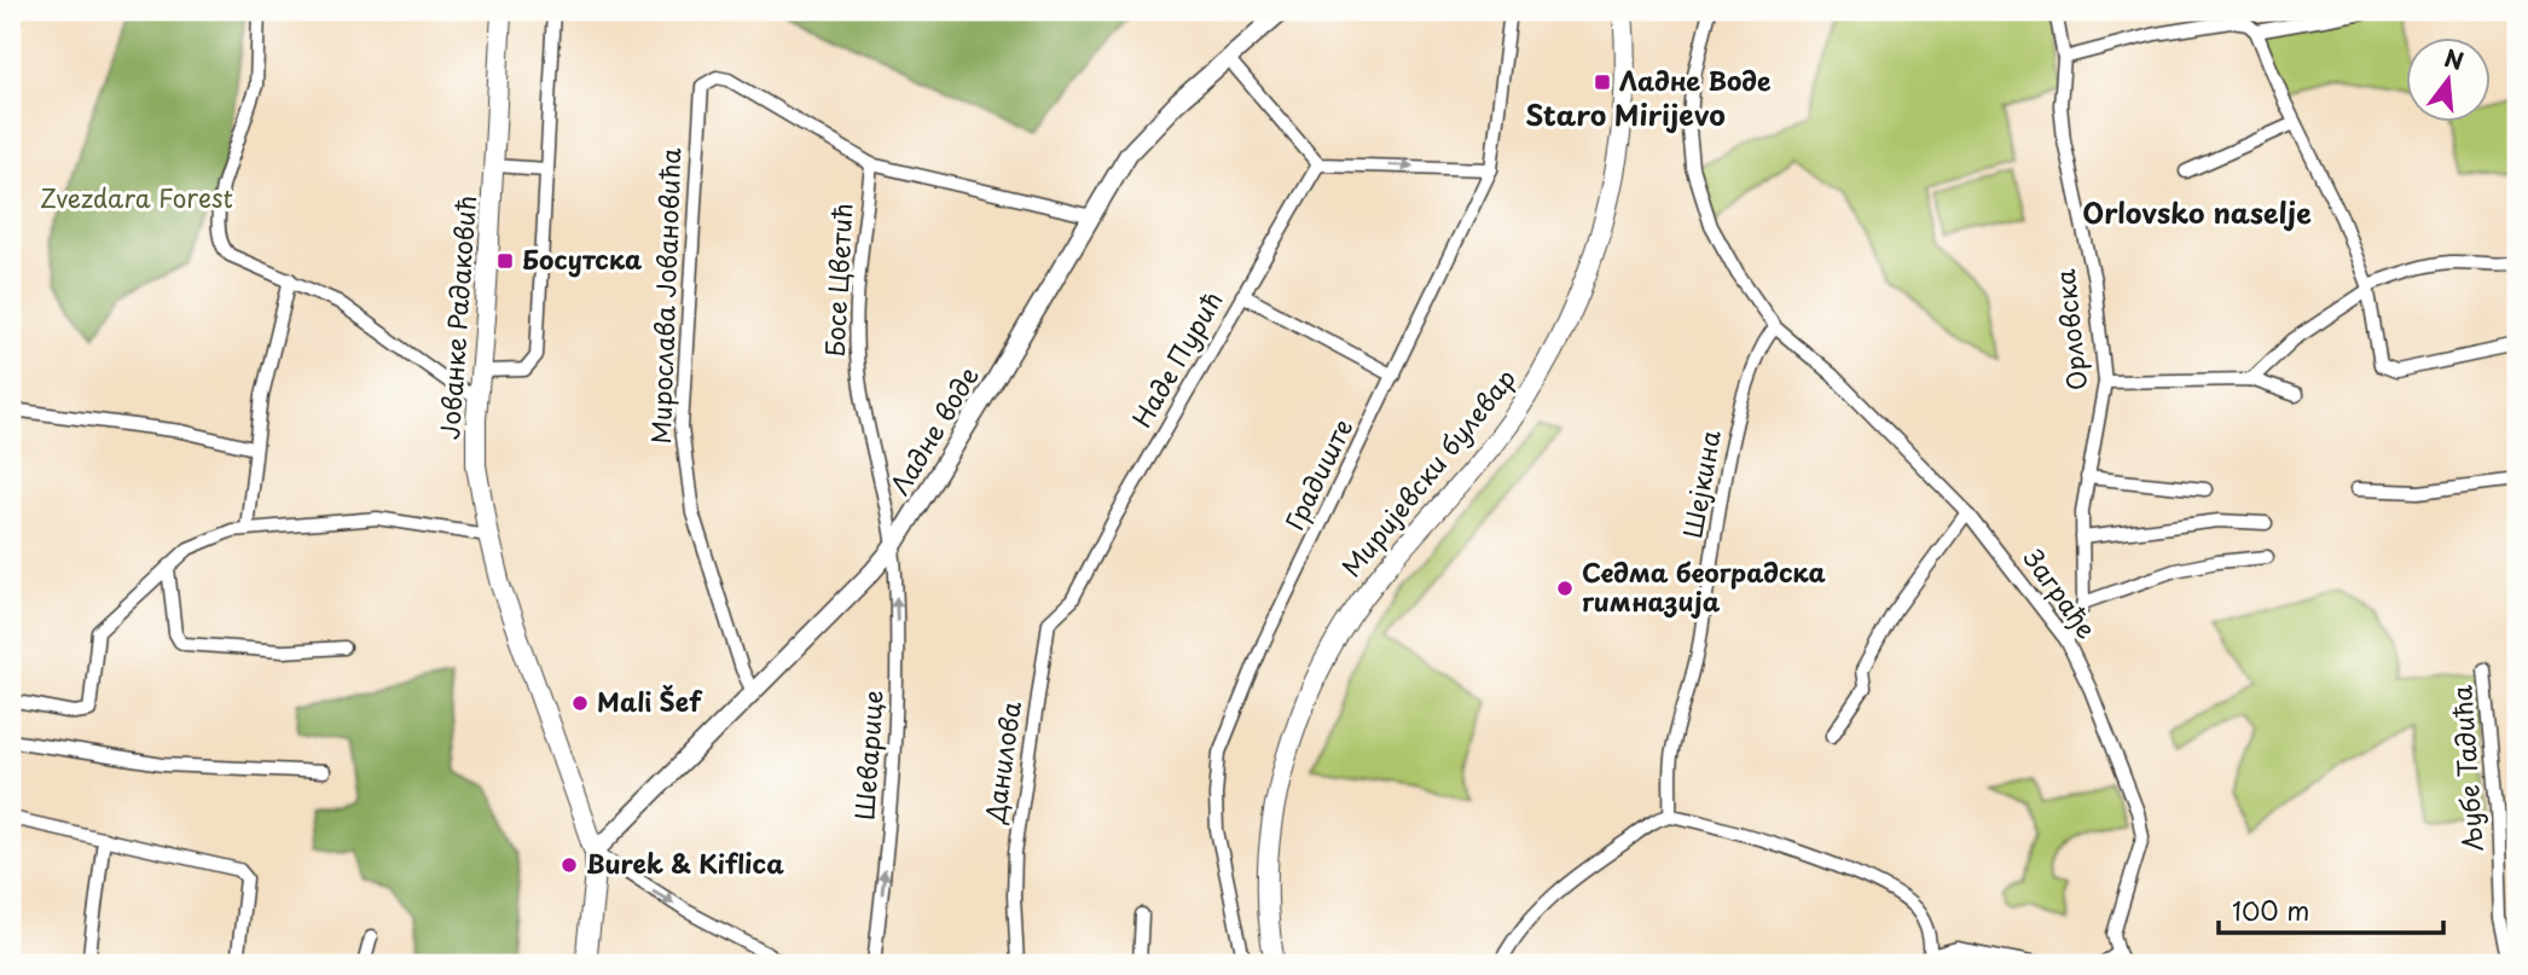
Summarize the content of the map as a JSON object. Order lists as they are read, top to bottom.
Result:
{
  "streets": {
    "main road": ["Јованке Радаковић", "Миријевски булевар"],
    "street": [
      "Босе Цветић",
      "Мирослава Јовановића",
      "Орловска",
      "Наде Пурић",
      "Ладне воде",
      "Градиште",
      "Шејкина",
      "Заграђе",
      "Шеварице",
      "Данилова",
      "Љубе Тадића"
    ]
  },
  "crossings": [
    ["Босе Цветић", "Мирослава Јовановића"],
    ["Босе Цветић", "Ладне воде"],
    ["Босе Цветић", "Шеварице"],
    ["Мирослава Јовановића", "Ладне воде"],
    ["Јованке Радаковић", "Ладне воде"],
    ["Орловска", "Заграђе"],
    ["Наде Пурић", "Данилова"],
    ["Ладне воде", "Шеварице"],
    ["Шејкина", "Заграђе"]
  ],
  "one_way": ["Шеварице"],
  "districts": ["Staro Mirijevo", "Orlovsko naselje"],
  "parks": ["Zvezdara Forest"],
  "places": {
    "transit": ["Ладне Воде", "Босутска"],
    "other": ["Седма београдска гимназија", "Mali Šef", "Burek & Kiflica"]
  },
  "scale_bar": "100 m",
  "north": "top"
}
